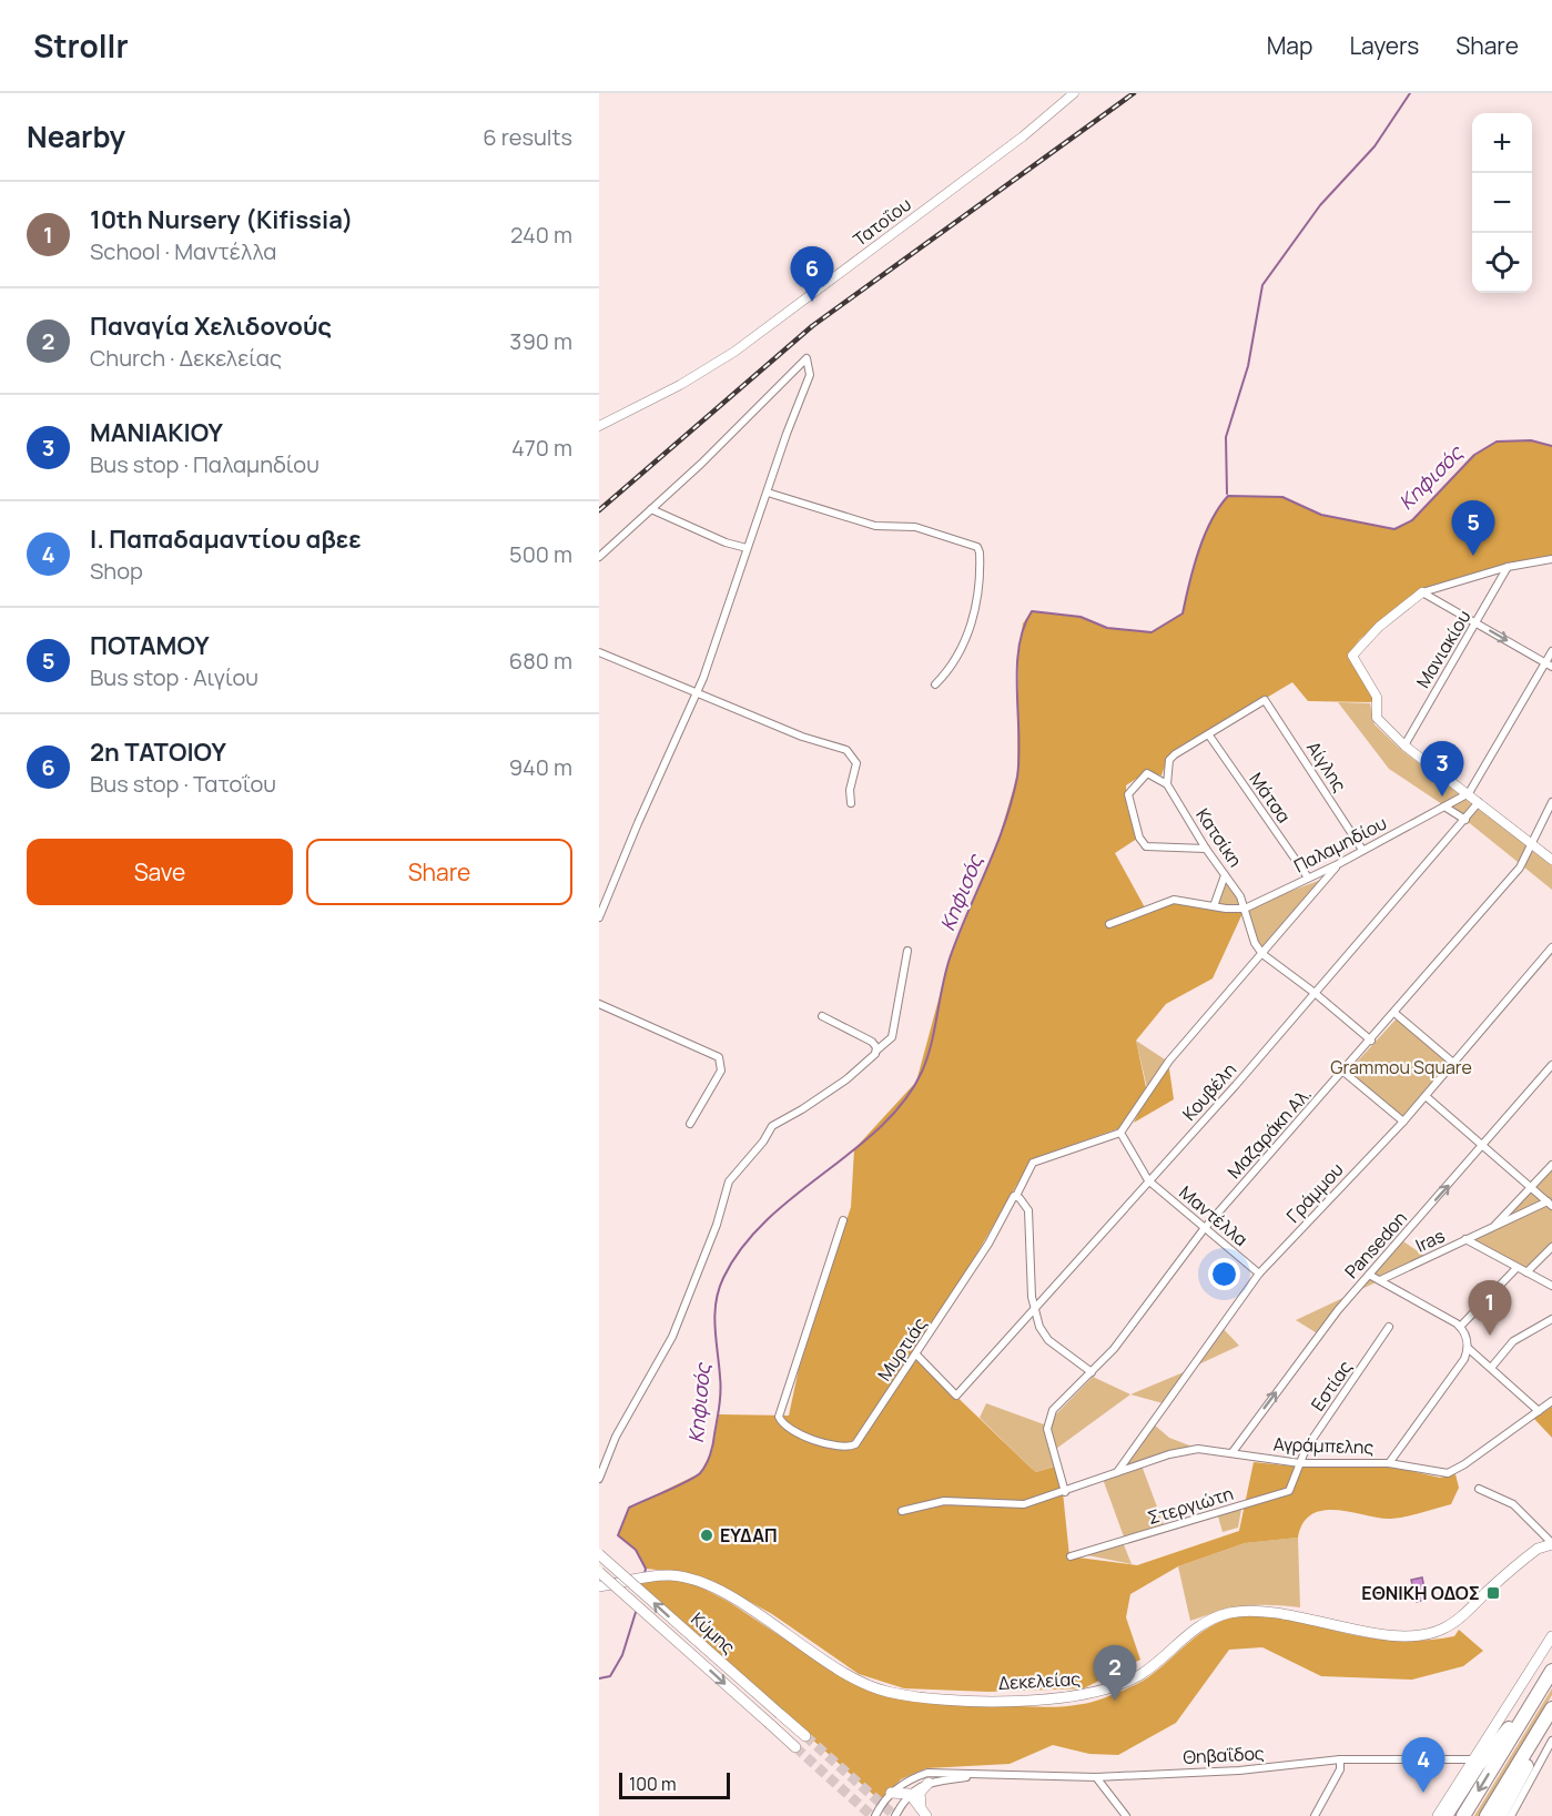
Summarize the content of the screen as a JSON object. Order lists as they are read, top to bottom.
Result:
{
  "streets": {
    "main road": ["Κύμης", "Δεκελείας"],
    "street": [
      "Τατοΐου",
      "Μανιακίου",
      "Αίγλης",
      "Μάτσα",
      "Κατσίκη",
      "Παλαμηδίου",
      "Κουβέλη",
      "Μαζαράκη Αλ.",
      "Γράμμου",
      "Μαντέλλα",
      "Iras",
      "Pansedon",
      "Μυρτιάς",
      "Εστίας",
      "Αγράμπελης",
      "Στεργιώτη",
      "Θηβαΐδος"
    ]
  },
  "crossings": [
    ["Αίγλης", "Μάτσα"],
    ["Αίγλης", "Παλαμηδίου"],
    ["Μάτσα", "Παλαμηδίου"],
    ["Κατσίκη", "Παλαμηδίου"],
    ["Κουβέλη", "Μαντέλλα"],
    ["Κουβέλη", "Μυρτιάς"],
    ["Μαζαράκη Αλ.", "Μαντέλλα"],
    ["Μαζαράκη Αλ.", "Αγράμπελης"],
    ["Γράμμου", "Μαντέλλα"],
    ["Γράμμου", "Αγράμπελης"],
    ["Μαντέλλα", "Μυρτιάς"],
    ["Pansedon", "Αγράμπελης"],
    ["Εστίας", "Αγράμπελης"],
    ["Εστίας", "Στεργιώτη"],
    ["Αγράμπελης", "Στεργιώτη"]
  ],
  "one_way": ["Pansedon"],
  "water": ["Κηφισός"],
  "parks": ["Grammou Square"],
  "places": {
    "other": ["ΕΥΔΑΠ"],
    "transit": ["ΕΘΝΙΚΗ ΟΔΟΣ"]
  },
  "scale_bar": "100 m",
  "page": {
    "header": "Strollr",
    "nav": ["Map", "Layers", "Share"],
    "heading": ["Nearby", "6 results"],
    "map_buttons": ["+", "−"],
    "list": [
      {
        "mark": "1",
        "name": "10th Nursery (Kifissia)",
        "note": "School · Μαντέλλα",
        "value": "240 m"
      },
      {
        "mark": "2",
        "name": "Παναγία Χελιδονούς",
        "note": "Church · Δεκελείας",
        "value": "390 m"
      },
      {
        "mark": "3",
        "name": "ΜΑΝΙΑΚΙΟΥ",
        "note": "Bus stop · Παλαμηδίου",
        "value": "470 m"
      },
      {
        "mark": "4",
        "name": "Ι. Παπαδαμαντίου αβεε",
        "note": "Shop",
        "value": "500 m"
      },
      {
        "mark": "5",
        "name": "ΠΟΤΑΜΟΥ",
        "note": "Bus stop · Αιγίου",
        "value": "680 m"
      },
      {
        "mark": "6",
        "name": "2η ΤΑΤΟΙΟΥ",
        "note": "Bus stop · Τατοΐου",
        "value": "940 m"
      }
    ],
    "pins": [
      "6",
      "5",
      "3",
      "1",
      "2",
      "4"
    ],
    "buttons": ["Save", "Share"],
    "scale": "100 m"
  }
}
